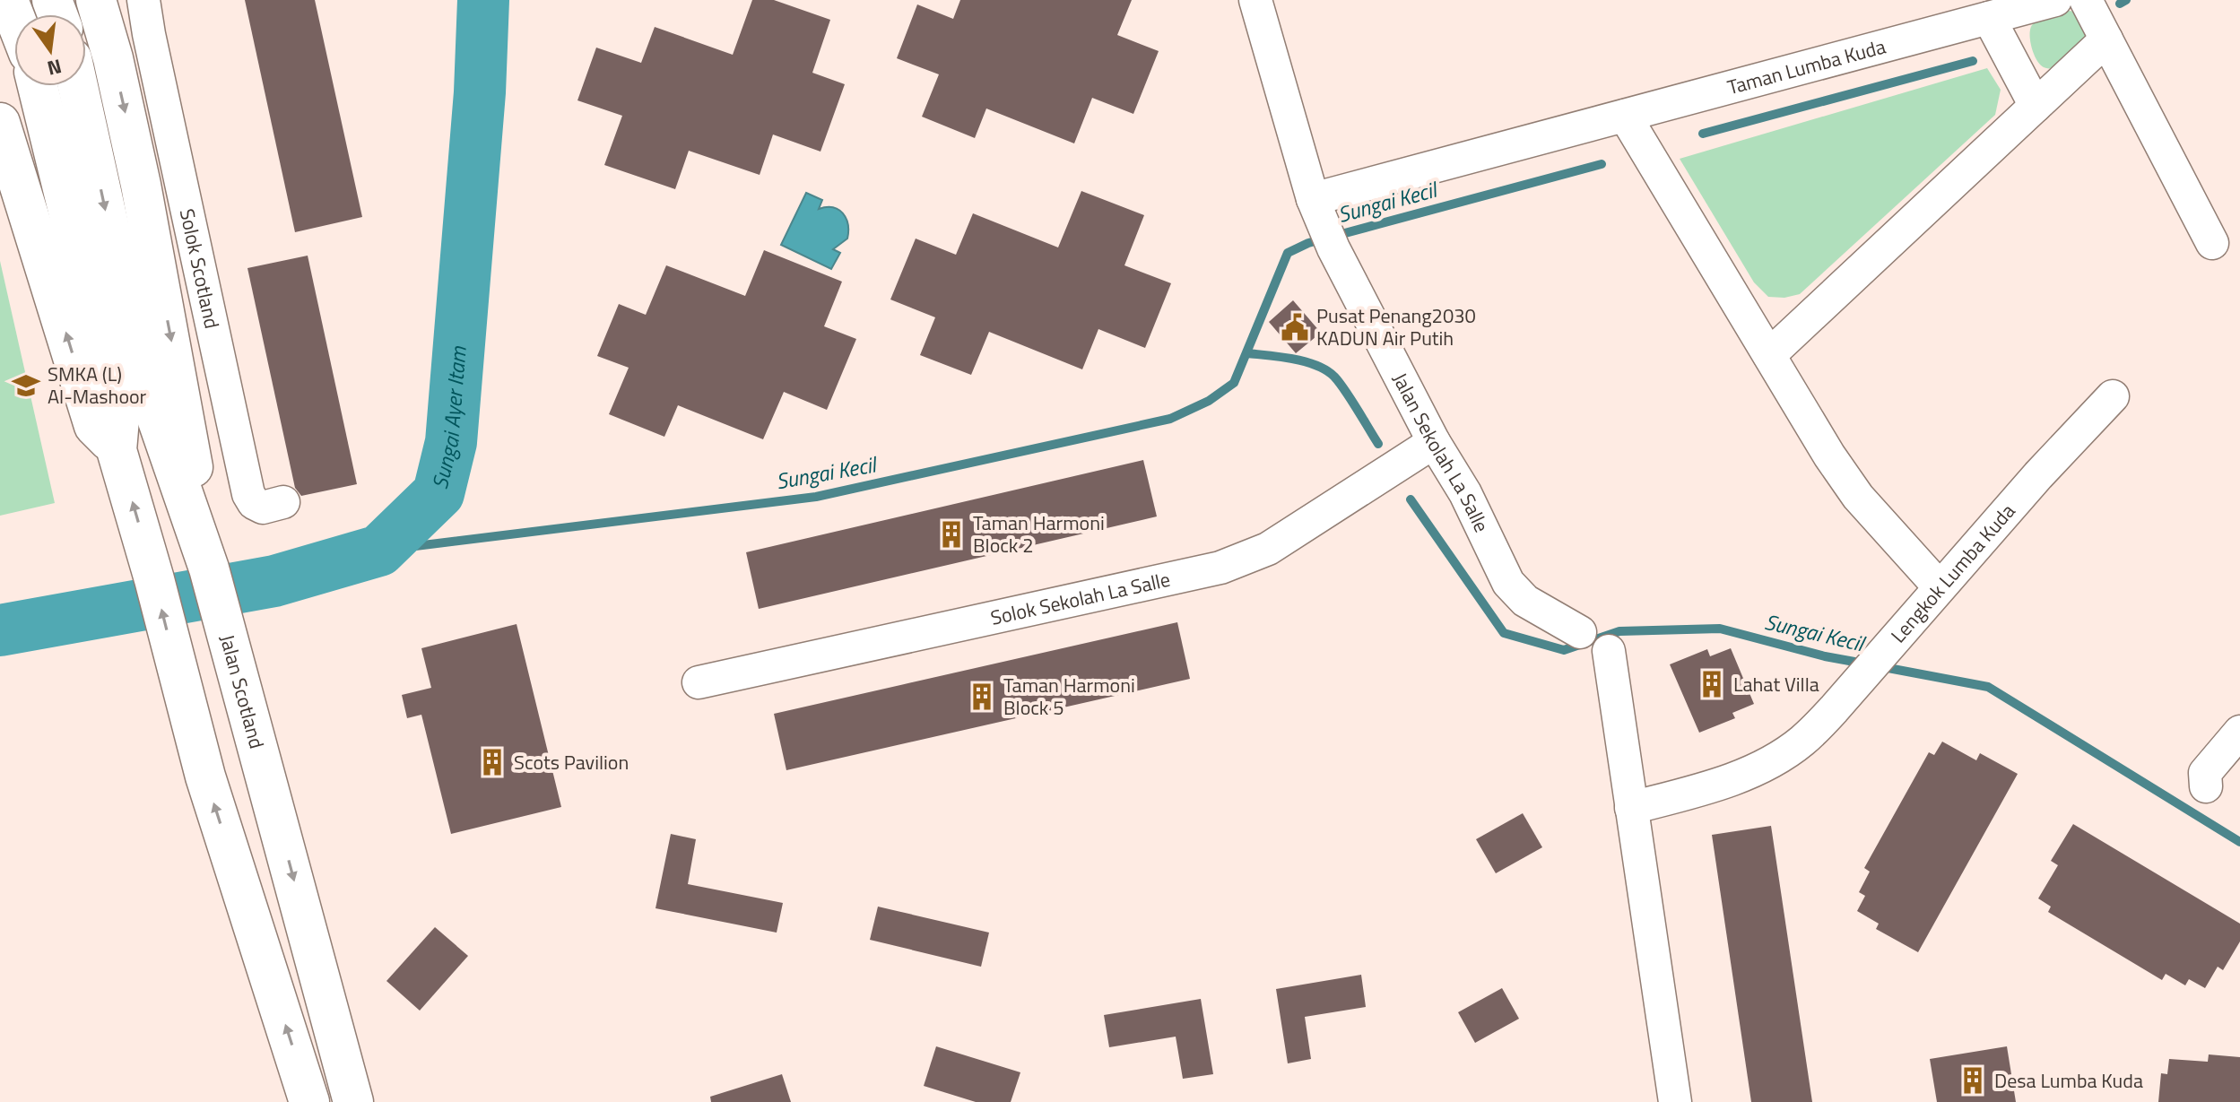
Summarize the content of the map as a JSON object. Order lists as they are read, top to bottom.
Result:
{
  "streets": {
    "highway": ["Jalan Scotland"],
    "street": [
      "Taman Lumba Kuda",
      "Solok Scotland",
      "Jalan Sekolah La Salle",
      "Lengkok Lumba Kuda",
      "Solok Sekolah La Salle"
    ]
  },
  "crossings": [
    ["Taman Lumba Kuda", "Jalan Sekolah La Salle"],
    ["Jalan Sekolah La Salle", "Solok Sekolah La Salle"]
  ],
  "water": ["Sungai Kecil", "Sungai Ayer Itam"],
  "places": {
    "public building": ["Pusat Penang2030 KADUN Air Putih"],
    "school or university": ["SMKA (L) Al-Mashoor"],
    "building": [
      "Taman Harmoni Block 2",
      "Lahat Villa",
      "Taman Harmoni Block 5",
      "Scots Pavilion",
      "Desa Lumba Kuda"
    ]
  },
  "north": "bottom"
}
